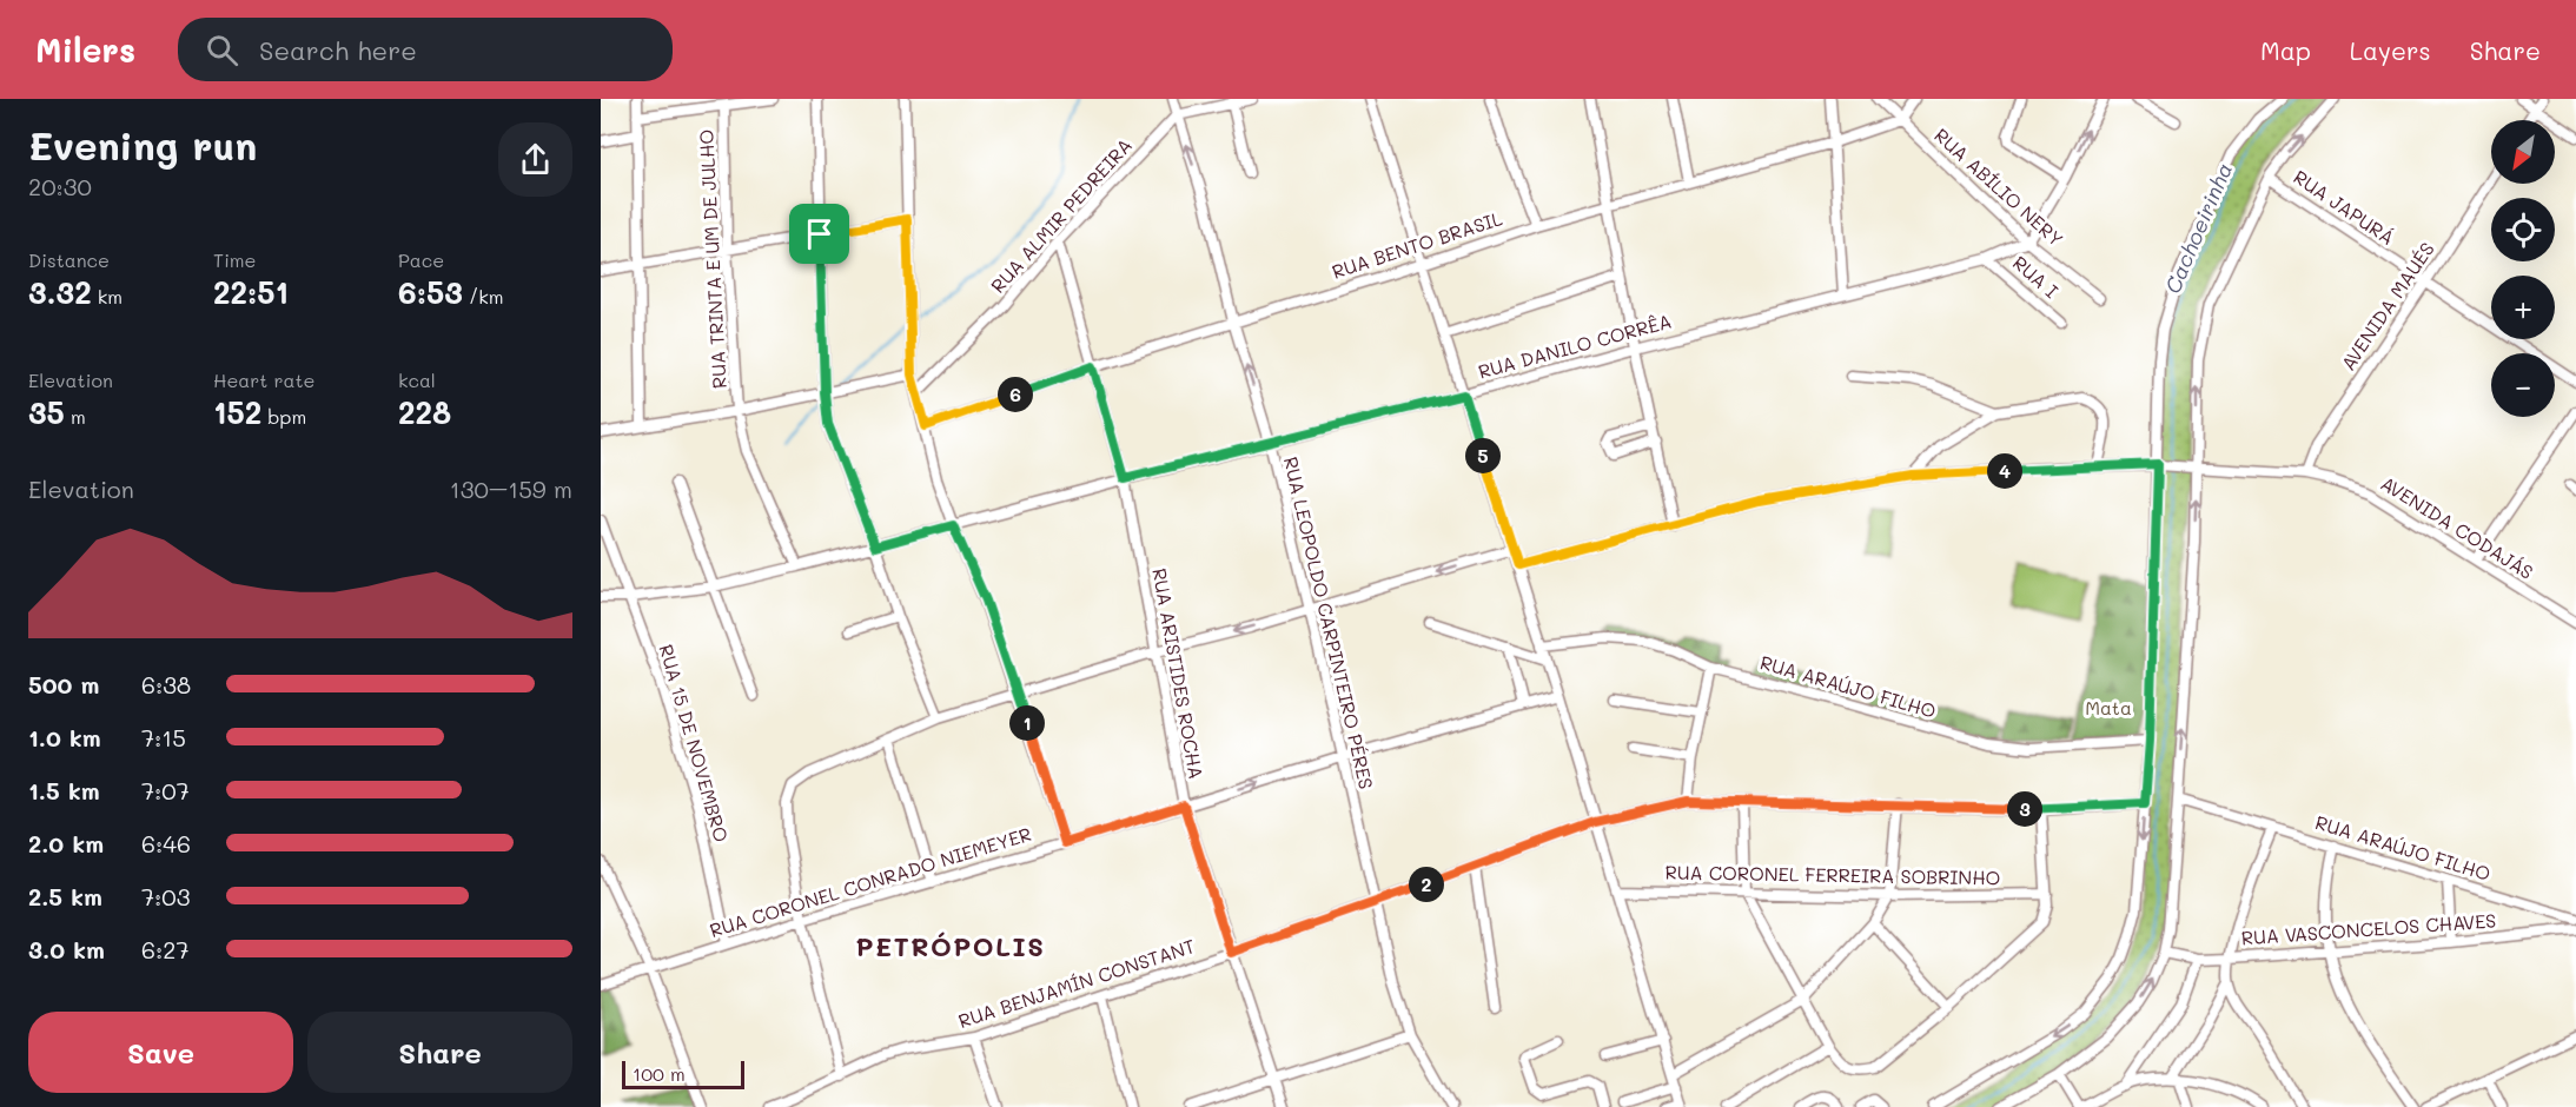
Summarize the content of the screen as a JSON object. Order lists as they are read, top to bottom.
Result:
{
  "streets": {
    "street": [
      "RUA ABÍLIO NERY",
      "RUA JAPURÁ",
      "RUA ALMIR PEDREIRA",
      "RUA BENTO BRASIL",
      "RUA TRINTA E UM DE JULHO",
      "RUA I",
      "AVENIDA MAUÉS",
      "RUA DANILO CORRÊA",
      "AVENIDA CODAJÁS",
      "RUA LEOPOLDO CARPINTEIRO PÉRES",
      "RUA ARISTIDES ROCHA",
      "RUA ARAÚJO FILHO",
      "RUA 15 DE NOVEMBRO",
      "RUA CORONEL FERREIRA SOBRINHO",
      "RUA CORONEL CONRADO NIEMEYER",
      "RUA VASCONCELOS CHAVES",
      "RUA BENJAMÍN CONSTANT"
    ]
  },
  "crossings": [
    ["RUA ABÍLIO NERY", "RUA BENTO BRASIL"],
    ["RUA ABÍLIO NERY", "RUA DANILO CORRÊA"],
    ["RUA JAPURÁ", "AVENIDA MAUÉS"],
    ["RUA ALMIR PEDREIRA", "RUA LEOPOLDO CARPINTEIRO PÉRES"],
    ["RUA ALMIR PEDREIRA", "RUA ARISTIDES ROCHA"],
    ["RUA BENTO BRASIL", "RUA LEOPOLDO CARPINTEIRO PÉRES"],
    ["RUA BENTO BRASIL", "RUA ARISTIDES ROCHA"],
    ["RUA TRINTA E UM DE JULHO", "RUA DANILO CORRÊA"],
    ["RUA I", "RUA DANILO CORRÊA"],
    ["AVENIDA MAUÉS", "AVENIDA CODAJÁS"],
    ["RUA DANILO CORRÊA", "RUA LEOPOLDO CARPINTEIRO PÉRES"],
    ["RUA DANILO CORRÊA", "RUA ARISTIDES ROCHA"],
    ["RUA DANILO CORRÊA", "RUA 15 DE NOVEMBRO"],
    ["RUA LEOPOLDO CARPINTEIRO PÉRES", "RUA CORONEL CONRADO NIEMEYER"],
    ["RUA LEOPOLDO CARPINTEIRO PÉRES", "RUA BENJAMÍN CONSTANT"],
    ["RUA ARISTIDES ROCHA", "RUA CORONEL CONRADO NIEMEYER"],
    ["RUA ARISTIDES ROCHA", "RUA BENJAMÍN CONSTANT"],
    ["RUA 15 DE NOVEMBRO", "RUA CORONEL CONRADO NIEMEYER"]
  ],
  "districts": ["PETRÓPOLIS"],
  "water": ["Cachoeirinha"],
  "parks": ["Mata"],
  "scale_bar": "100 m",
  "north": "bottom left",
  "page": {
    "header": "Milers",
    "search": "Search here",
    "nav": ["Map", "Layers", "Share"],
    "heading": ["Evening run", "20:30"],
    "map_buttons": ["+", "−"],
    "stats": [
      ["Distance", "3.32 km"],
      ["Time", "22:51"],
      ["Pace", "6:53 /km"],
      ["Elevation", "35 m"],
      ["Heart rate", "152 bpm"],
      ["kcal", "228"]
    ],
    "pins": [
      "6",
      "5",
      "4",
      "1",
      "3",
      "2"
    ],
    "chart": ["Elevation", "130–159 m"],
    "list": [
      {
        "name": "500 m",
        "note": "6:38"
      },
      {
        "name": "1.0 km",
        "note": "7:15"
      },
      {
        "name": "1.5 km",
        "note": "7:07"
      },
      {
        "name": "2.0 km",
        "note": "6:46"
      },
      {
        "name": "2.5 km",
        "note": "7:03"
      },
      {
        "name": "3.0 km",
        "note": "6:27"
      }
    ],
    "buttons": ["Save", "Share"],
    "scale": "100 m"
  }
}
